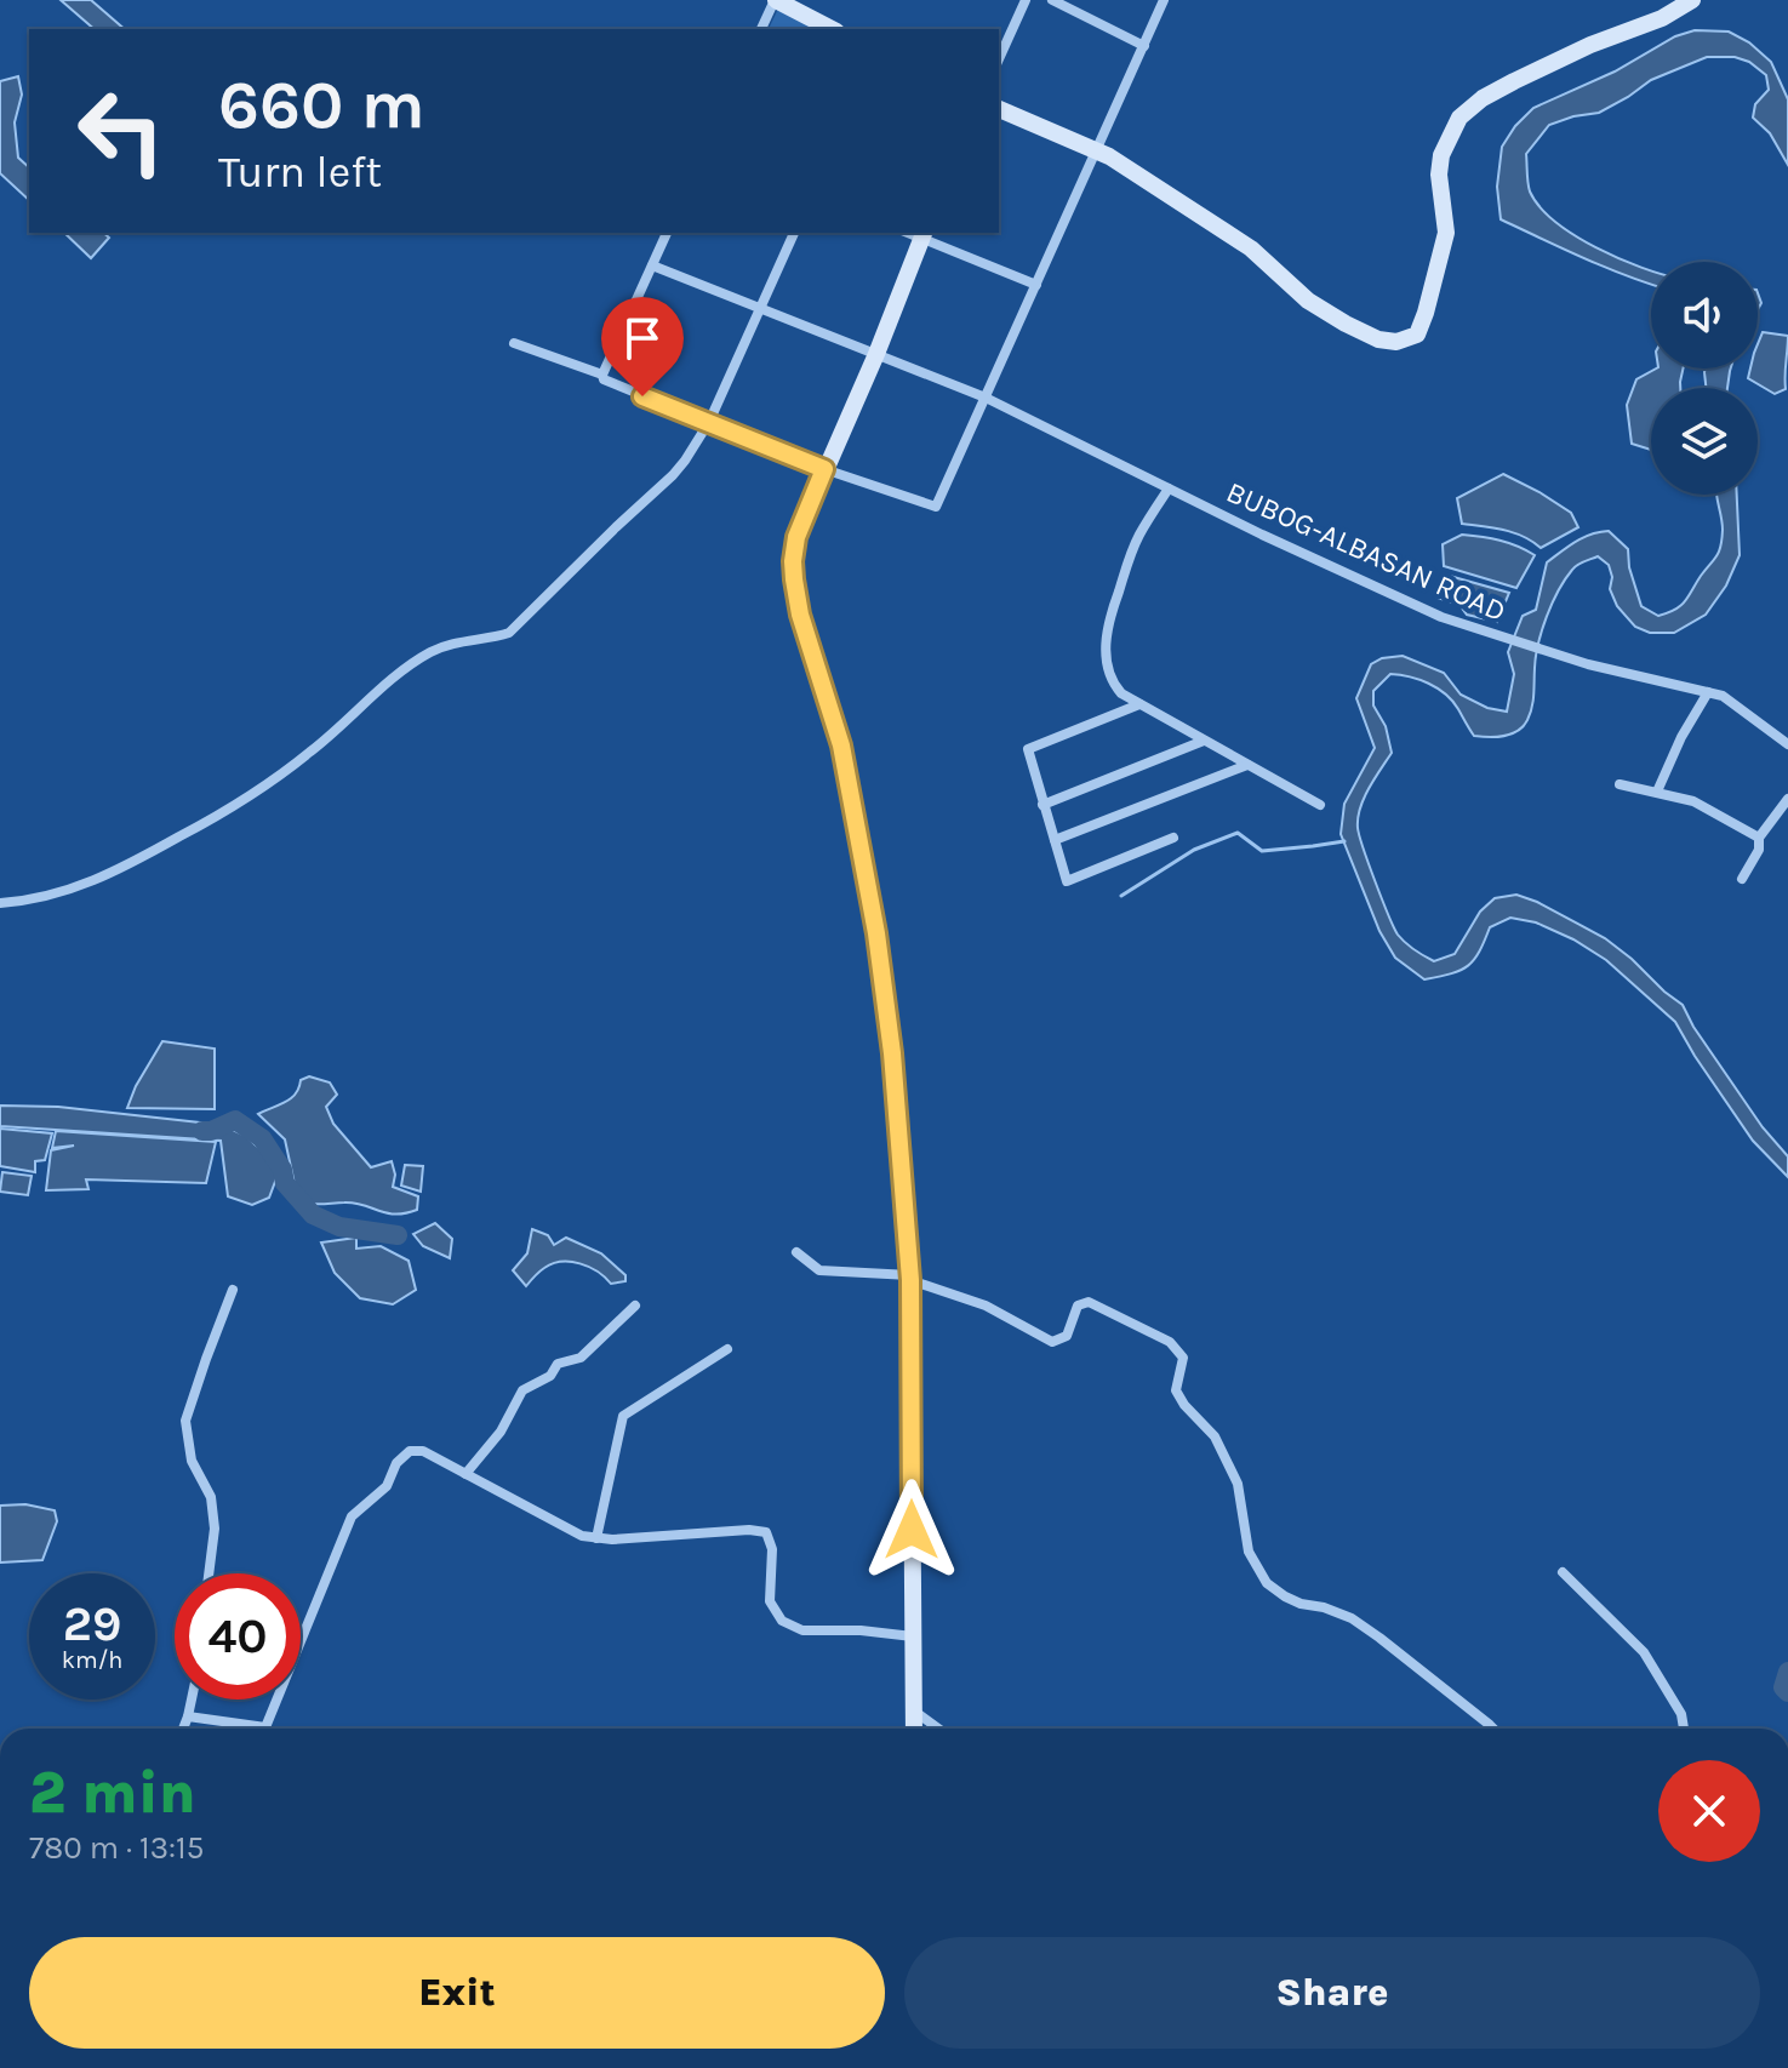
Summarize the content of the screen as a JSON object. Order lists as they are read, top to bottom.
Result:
{
  "streets": {
    "street": ["BUBOG-ALBASAN ROAD"]
  },
  "page": {
    "turn": ["660 m", "Turn left"],
    "speed": "29 km/h",
    "limit": "40",
    "heading": ["2 min", "780 m · 13:15"],
    "buttons": ["Exit", "Share"]
  }
}
